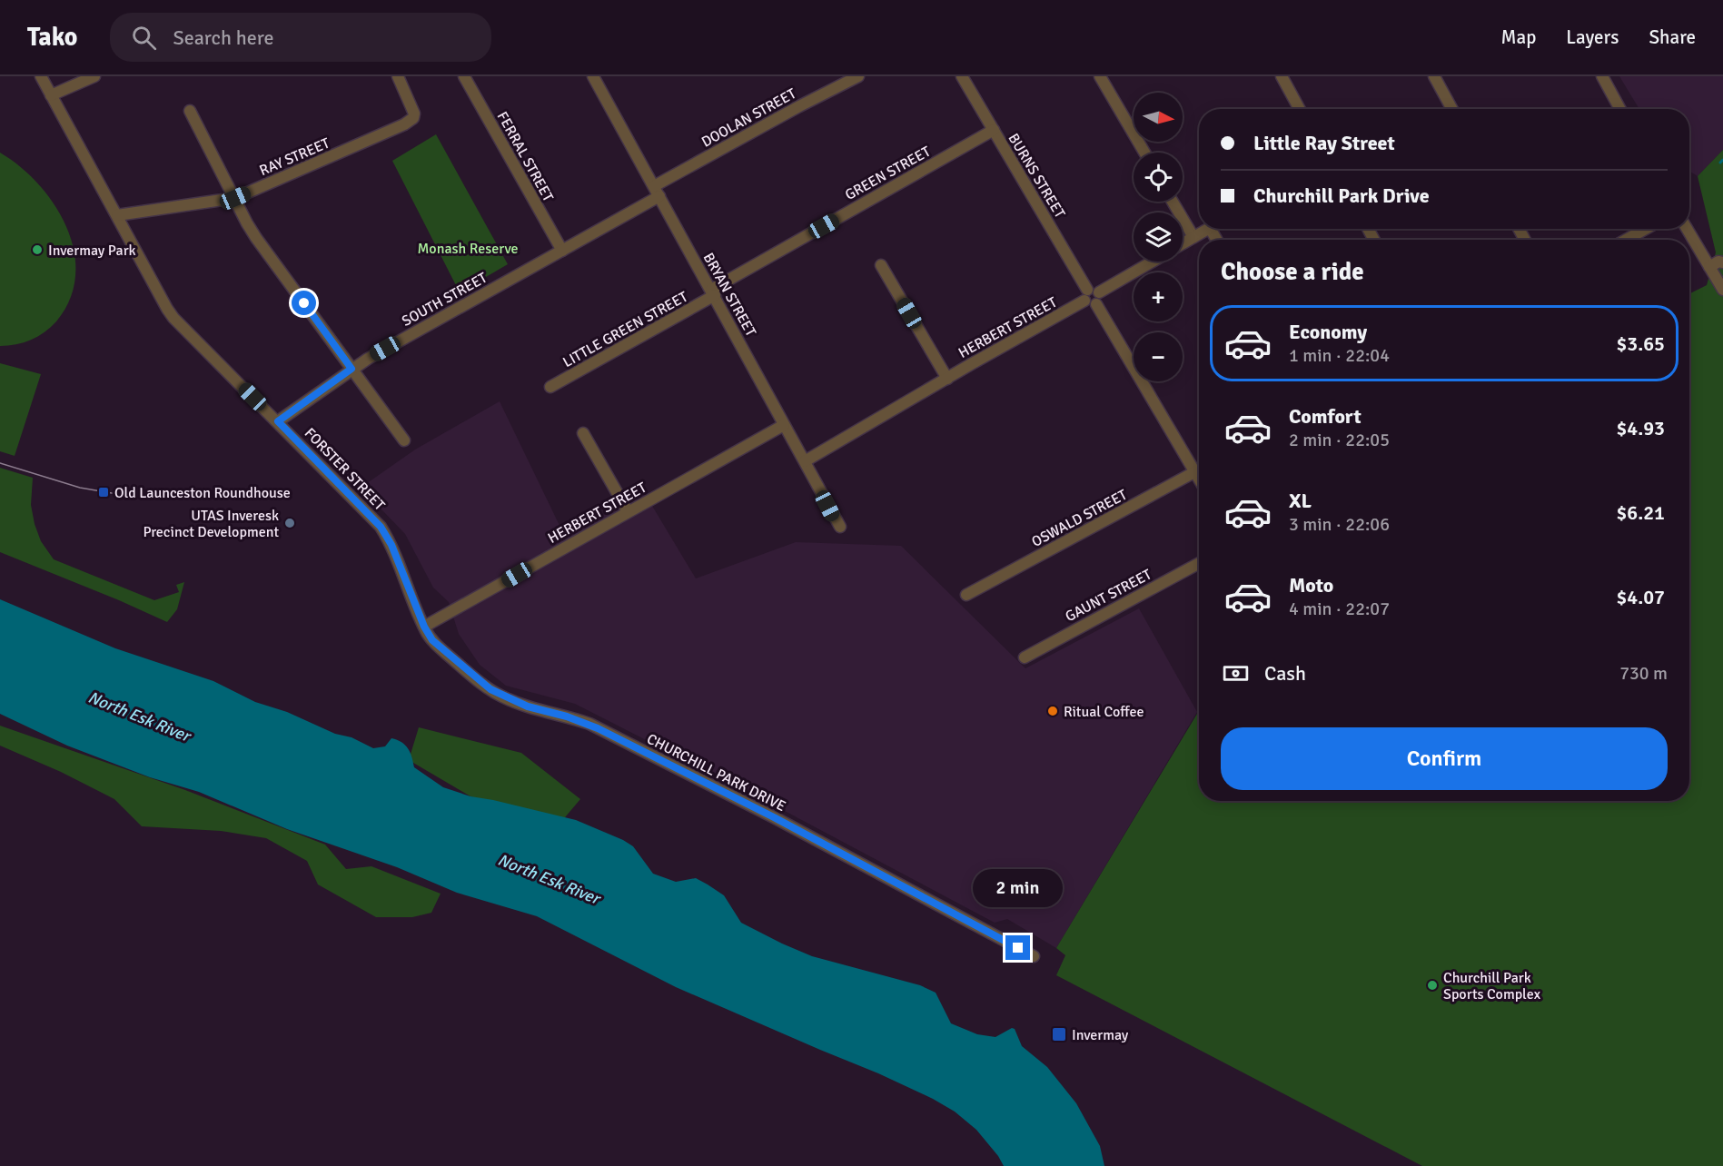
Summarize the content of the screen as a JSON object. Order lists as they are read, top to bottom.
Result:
{
  "streets": {
    "street": [
      "DOOLAN STREET",
      "RAY STREET",
      "FERRAL STREET",
      "GREEN STREET",
      "BURNS STREET",
      "BRYAN STREET",
      "SOUTH STREET",
      "HERBERT STREET",
      "LITTLE GREEN STREET",
      "FORSTER STREET",
      "OSWALD STREET",
      "GAUNT STREET",
      "CHURCHILL PARK DRIVE"
    ]
  },
  "crossings": [
    ["DOOLAN STREET", "BRYAN STREET"],
    ["DOOLAN STREET", "SOUTH STREET"],
    ["RAY STREET", "FORSTER STREET"],
    ["FERRAL STREET", "SOUTH STREET"],
    ["GREEN STREET", "BURNS STREET"],
    ["GREEN STREET", "BRYAN STREET"],
    ["GREEN STREET", "LITTLE GREEN STREET"],
    ["BURNS STREET", "HERBERT STREET"],
    ["BRYAN STREET", "SOUTH STREET"],
    ["BRYAN STREET", "HERBERT STREET"],
    ["BRYAN STREET", "LITTLE GREEN STREET"],
    ["SOUTH STREET", "FORSTER STREET"],
    ["HERBERT STREET", "FORSTER STREET"],
    ["HERBERT STREET", "CHURCHILL PARK DRIVE"],
    ["FORSTER STREET", "CHURCHILL PARK DRIVE"]
  ],
  "water": ["North Esk River"],
  "parks": ["Monash Reserve"],
  "places": {
    "other": [
      "Invermay Park",
      "UTAS Inveresk Precinct Development",
      "Ritual Coffee",
      "Churchill Park Sports Complex"
    ],
    "transit": ["Old Launceston Roundhouse", "Invermay"]
  },
  "north": "right",
  "page": {
    "header": "Tako",
    "search": "Search here",
    "nav": ["Map", "Layers", "Share"],
    "map_buttons": ["+", "−"],
    "banner": ["Little Ray Street", "Churchill Park Drive"],
    "heading": "Choose a ride",
    "list": [
      {
        "name": "Economy",
        "note": "1 min · 22:04",
        "value": "$3.65"
      },
      {
        "name": "Comfort",
        "note": "2 min · 22:05",
        "value": "$4.93"
      },
      {
        "name": "XL",
        "note": "3 min · 22:06",
        "value": "$6.21"
      },
      {
        "name": "Moto",
        "note": "4 min · 22:07",
        "value": "$4.07"
      }
    ],
    "pay": ["Cash", "730 m"],
    "buttons": "Confirm",
    "bubble": "2 min"
  }
}
